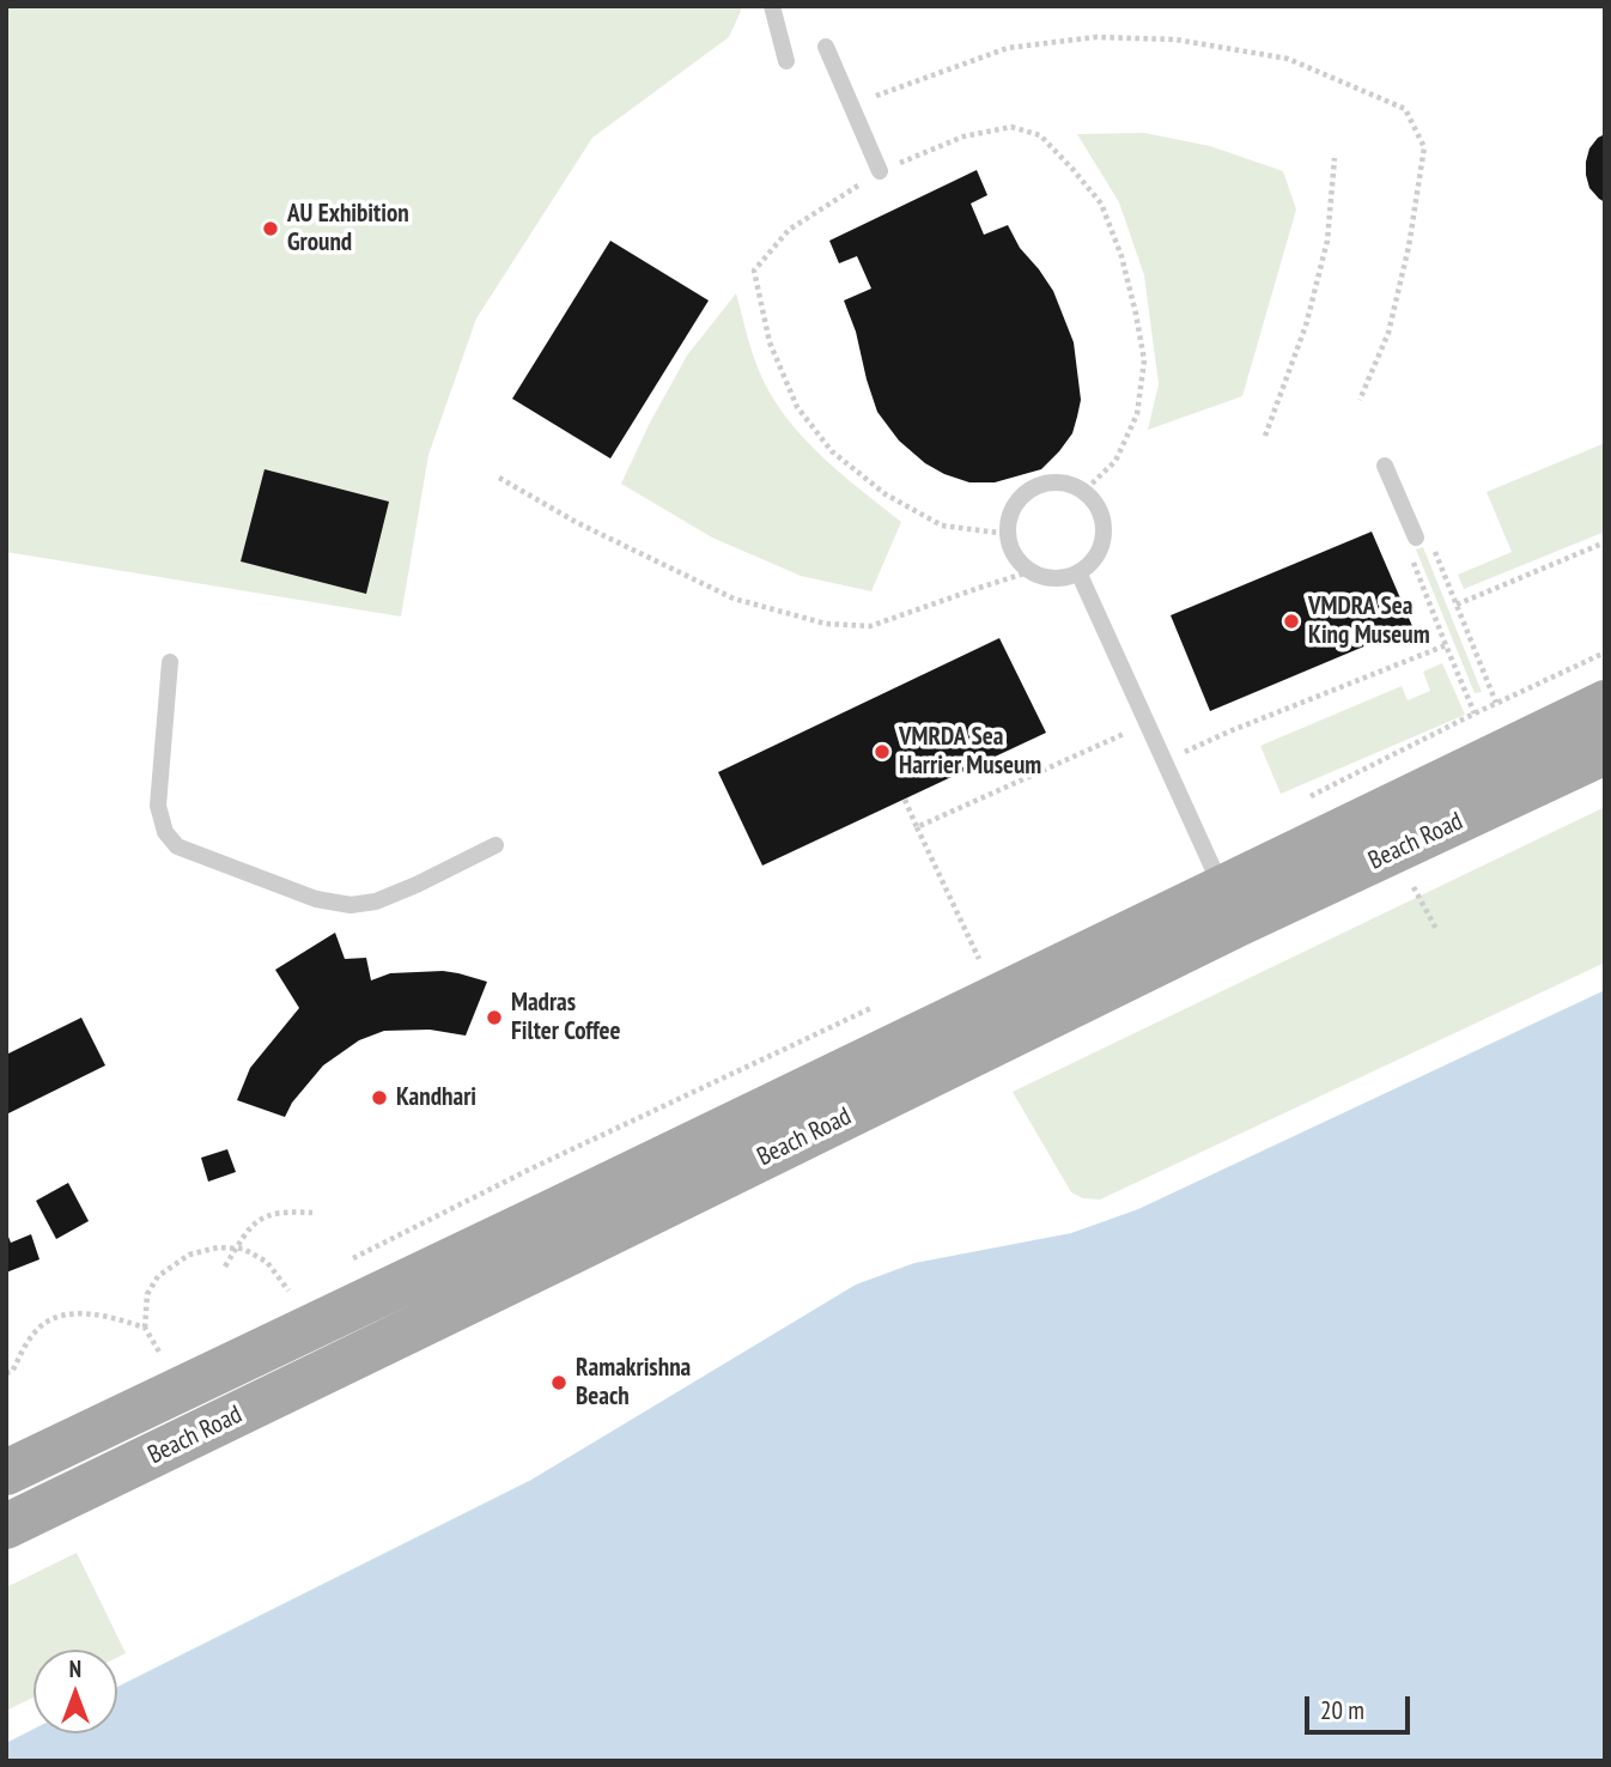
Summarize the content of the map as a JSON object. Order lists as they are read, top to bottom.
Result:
{
  "streets": {
    "main road": ["Beach Road"]
  },
  "places": [
    "AU Exhibition Ground",
    "VMDRA Sea King Museum",
    "VMRDA Sea Harrier Museum",
    "Madras Filter Coffee",
    "Kandhari",
    "Ramakrishna Beach"
  ],
  "scale_bar": "20 m",
  "north": "top"
}
